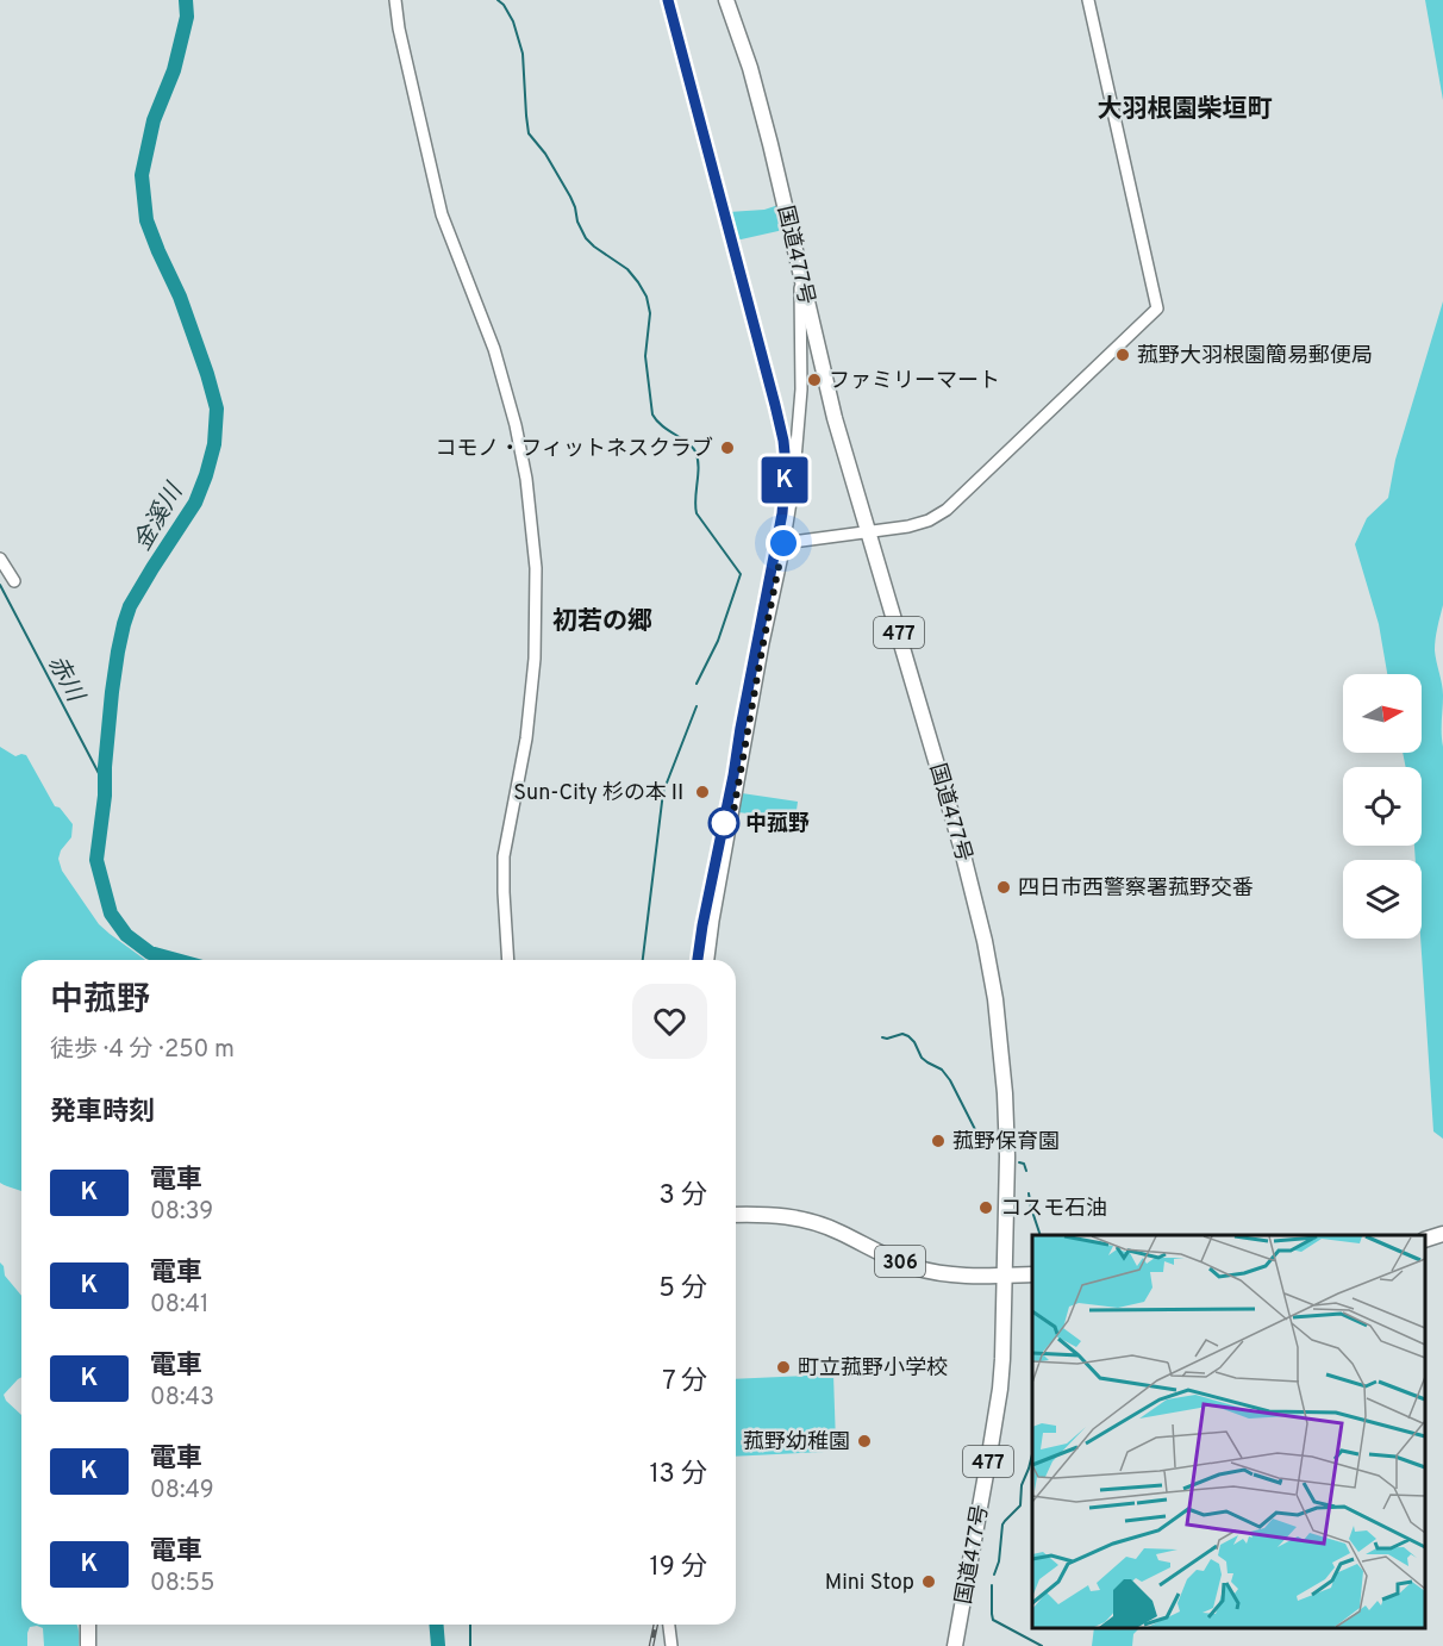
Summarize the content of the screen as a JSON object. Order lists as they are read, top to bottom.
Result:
{
  "streets": {
    "highway": ["国道477号", "477", "306"]
  },
  "crossings": [
    ["国道477号", "306"]
  ],
  "districts": ["大羽根園柴垣町", "初若の郷"],
  "water": ["金溪川", "赤川"],
  "places": [
    "菰野大羽根園簡易郵便局",
    "ファミリーマート",
    "コモノ・フィットネスクラブ",
    "Sun-City 杉の本Ⅱ",
    "中菰野",
    "四日市西警察署菰野交番",
    "菰野保育園",
    "コスモ石油",
    "町立菰野小学校",
    "菰野幼稚園",
    "Mini Stop"
  ],
  "north": "right",
  "page": {
    "on_map": "K",
    "heading": [
      ["中菰野", "徒歩 · 4 分 · 250 m"],
      "発車時刻"
    ],
    "list": [
      {
        "mark": "K",
        "name": "電車",
        "note": "08:39",
        "value": "3 分"
      },
      {
        "mark": "K",
        "name": "電車",
        "note": "08:41",
        "value": "5 分"
      },
      {
        "mark": "K",
        "name": "電車",
        "note": "08:43",
        "value": "7 分"
      },
      {
        "mark": "K",
        "name": "電車",
        "note": "08:49",
        "value": "13 分"
      },
      {
        "mark": "K",
        "name": "電車",
        "note": "08:55",
        "value": "19 分"
      }
    ]
  }
}
